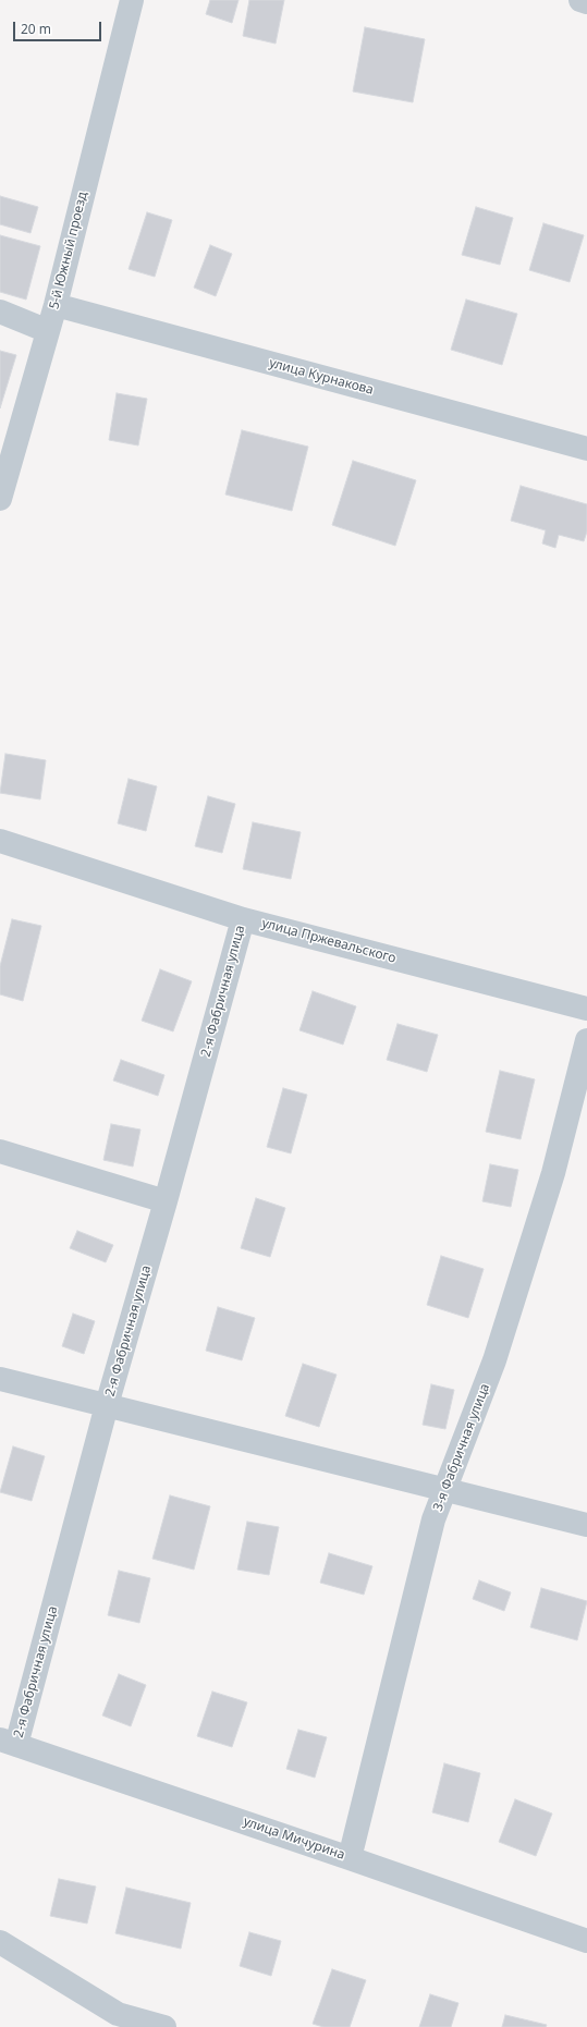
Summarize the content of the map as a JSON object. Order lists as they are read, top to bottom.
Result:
{
  "streets": {
    "street": [
      "5-й Южный проезд",
      "улица Курнакова",
      "улица Пржевальского",
      "2-я Фабричная улица",
      "3-я Фабричная улица",
      "улица Мичурина"
    ]
  },
  "crossings": [
    ["5-й Южный проезд", "улица Курнакова"],
    ["улица Пржевальского", "2-я Фабричная улица"],
    ["2-я Фабричная улица", "улица Мичурина"],
    ["3-я Фабричная улица", "улица Мичурина"]
  ],
  "scale_bar": "20 m"
}
